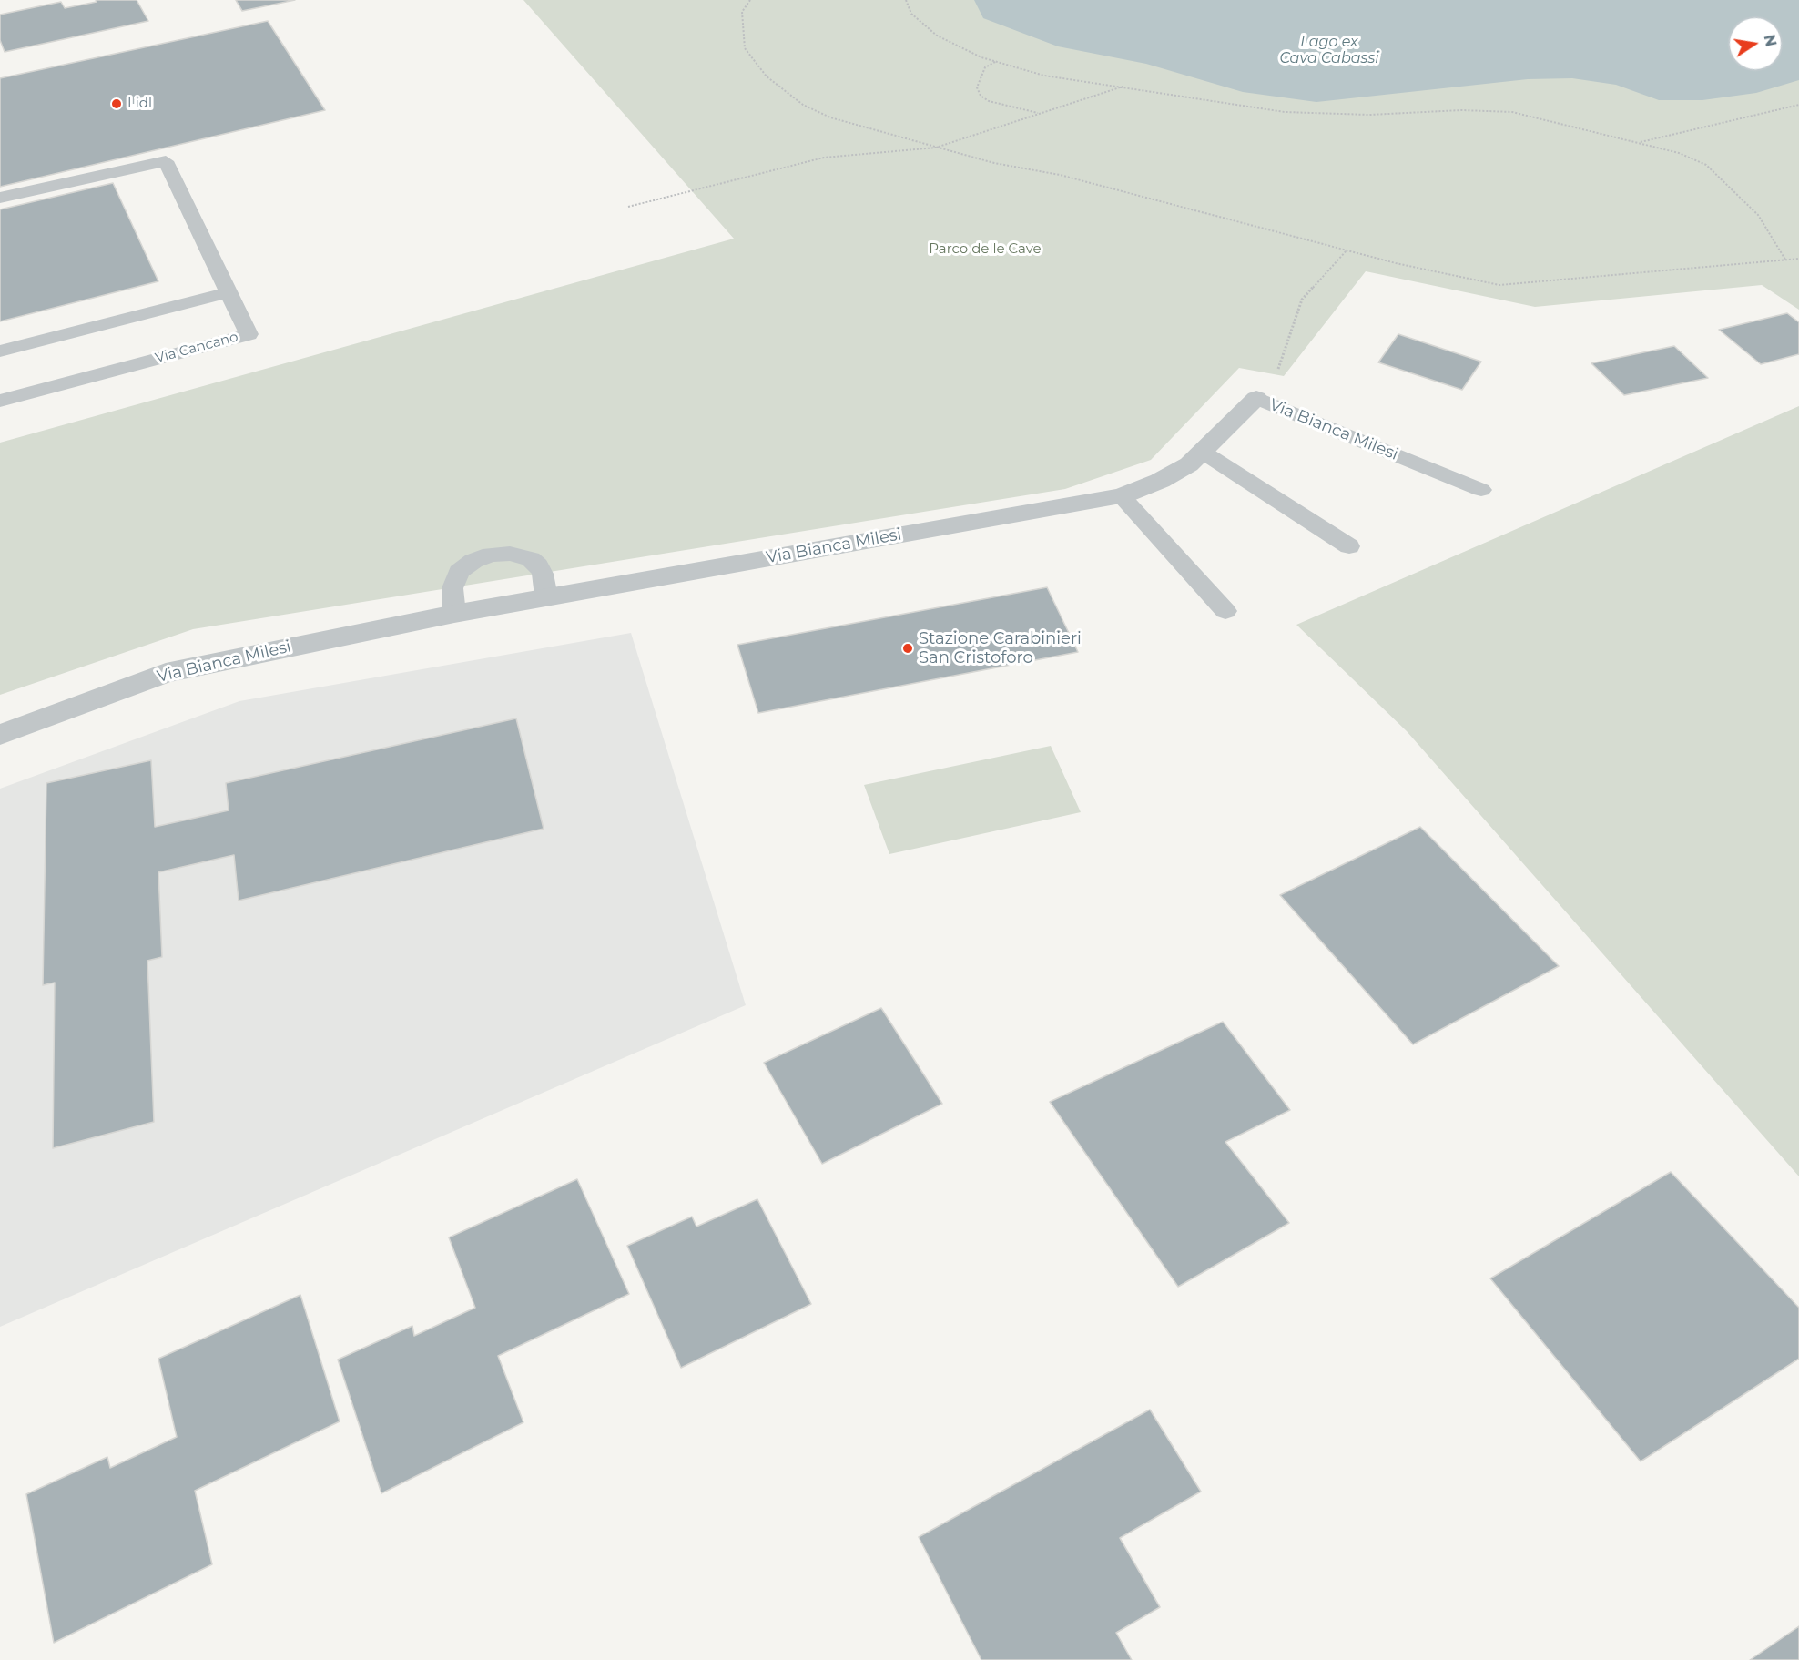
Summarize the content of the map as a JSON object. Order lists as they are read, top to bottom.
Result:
{
  "streets": {
    "street": ["Via Bianca Milesi"],
    "lane": ["Via Cancano"]
  },
  "water": ["Lago ex Cava Cabassi"],
  "parks": ["Parco delle Cave"],
  "places": ["Lidl", "Stazione Carabinieri San Cristoforo"],
  "north": "right"
}
